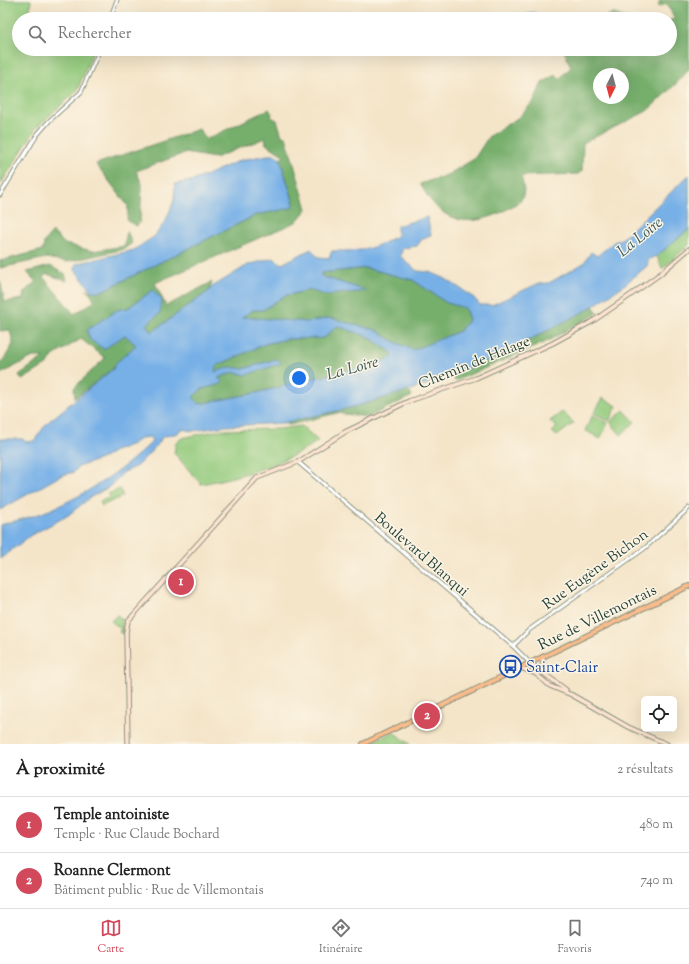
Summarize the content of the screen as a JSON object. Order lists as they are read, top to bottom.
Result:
{
  "streets": {
    "main road": ["Chemin de Halage", "Rue de Villemontais"],
    "street": ["Boulevard Blanqui", "Rue Eugène Bichon"]
  },
  "crossings": [
    ["Chemin de Halage", "Boulevard Blanqui"],
    ["Boulevard Blanqui", "Rue Eugène Bichon"],
    ["Boulevard Blanqui", "Rue de Villemontais"]
  ],
  "water": ["La Loire"],
  "places": {
    "bus stop": ["Saint-Clair"]
  },
  "north": "bottom",
  "page": {
    "search": "Rechercher",
    "pins": ["1", "2"],
    "heading": ["À proximité", "2 résultats"],
    "list": [
      {
        "mark": "1",
        "name": "Temple antoiniste",
        "note": "Temple · Rue Claude Bochard",
        "value": "480 m"
      },
      {
        "mark": "2",
        "name": "Roanne Clermont",
        "note": "Bâtiment public · Rue de Villemontais",
        "value": "740 m"
      }
    ],
    "nav": ["Carte", "Itinéraire", "Favoris"]
  }
}
